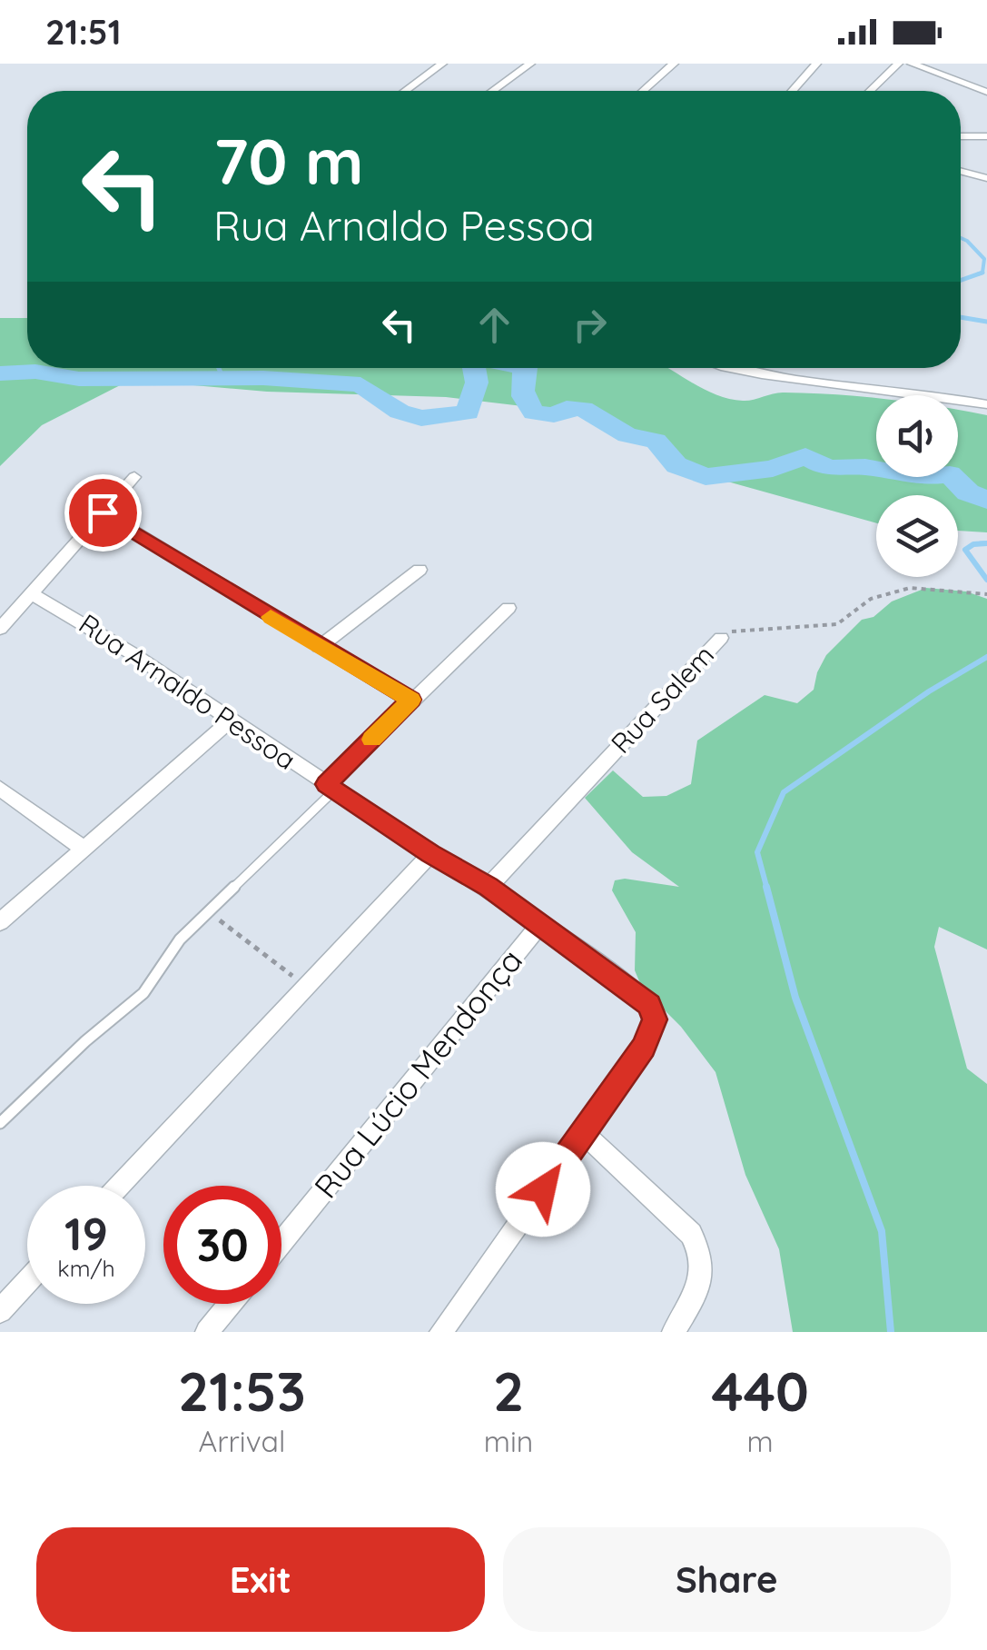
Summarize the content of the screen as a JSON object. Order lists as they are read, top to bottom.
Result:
{
  "streets": {
    "street": ["Rua Arnaldo Pessoa", "Rua Salem", "Rua Lúcio Mendonça"]
  },
  "crossings": [
    ["Rua Arnaldo Pessoa", "Rua Salem"],
    ["Rua Arnaldo Pessoa", "Rua Lúcio Mendonça"]
  ],
  "page": {
    "status": "21:51",
    "turn": ["70 m", "Rua Arnaldo Pessoa"],
    "speed": "19 km/h",
    "limit": "30",
    "eta": [
      "21:53",
      "Arrival",
      "2",
      "min",
      "440",
      "m"
    ],
    "buttons": ["Exit", "Share"]
  }
}
